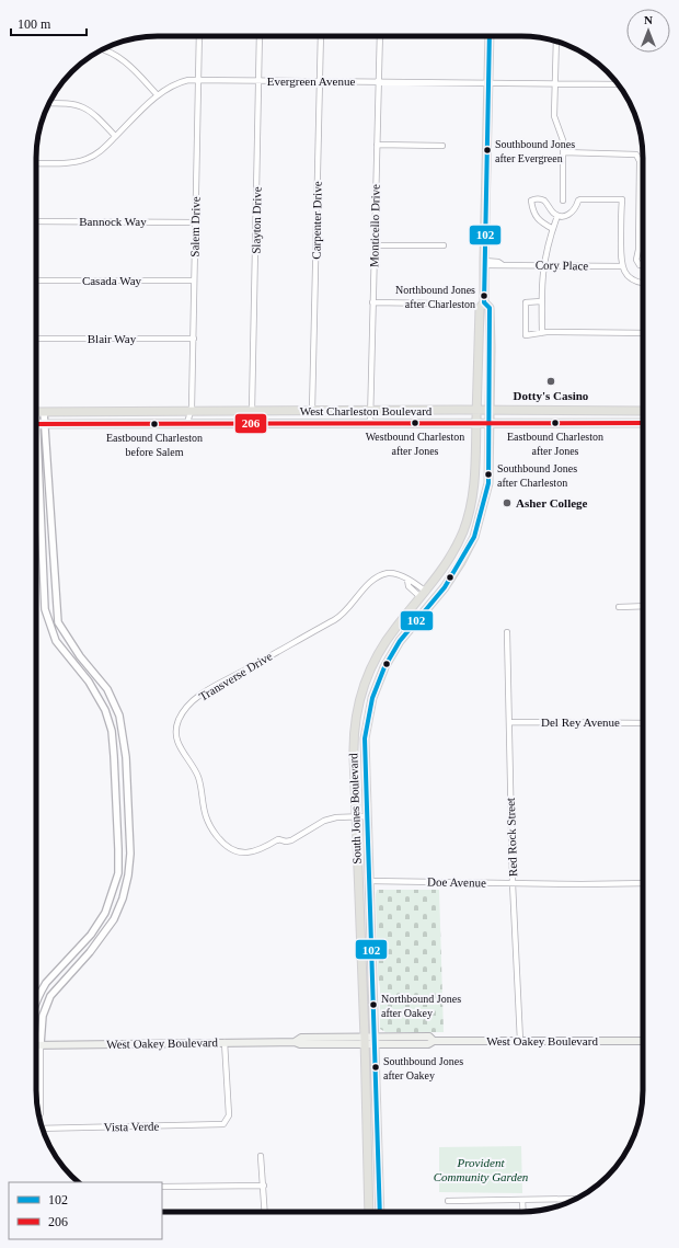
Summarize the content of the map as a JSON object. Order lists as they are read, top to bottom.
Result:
{
  "streets": {
    "main road": ["West Charleston Boulevard", "South Jones Boulevard", "West Oakey Boulevard"],
    "street": [
      "Evergreen Avenue",
      "Slayton Drive",
      "Carpenter Drive",
      "Bannock Way",
      "Monticello Drive",
      "Salem Drive",
      "Cory Place",
      "Casada Way",
      "Blair Way",
      "Transverse Drive",
      "Del Rey Avenue",
      "Red Rock Street",
      "Doe Avenue",
      "Vista Verde"
    ]
  },
  "crossings": [
    ["Evergreen Avenue", "Slayton Drive"],
    ["Evergreen Avenue", "Carpenter Drive"],
    ["Evergreen Avenue", "Monticello Drive"],
    ["Evergreen Avenue", "Salem Drive"],
    ["Evergreen Avenue", "South Jones Boulevard"],
    ["Slayton Drive", "West Charleston Boulevard"],
    ["Carpenter Drive", "West Charleston Boulevard"],
    ["Bannock Way", "Salem Drive"],
    ["Monticello Drive", "West Charleston Boulevard"],
    ["Salem Drive", "Casada Way"],
    ["Salem Drive", "Blair Way"],
    ["Salem Drive", "West Charleston Boulevard"],
    ["Cory Place", "South Jones Boulevard"],
    ["West Charleston Boulevard", "South Jones Boulevard"],
    ["Transverse Drive", "South Jones Boulevard"],
    ["Del Rey Avenue", "Red Rock Street"],
    ["South Jones Boulevard", "Doe Avenue"],
    ["South Jones Boulevard", "West Oakey Boulevard"],
    ["Red Rock Street", "Doe Avenue"],
    ["Red Rock Street", "West Oakey Boulevard"],
    ["West Oakey Boulevard", "Vista Verde"]
  ],
  "parks": ["Provident Community Garden"],
  "places": [
    "Southbound Jones after Evergreen",
    "Northbound Jones after Charleston",
    "Dotty's Casino",
    "Westbound Charleston after Jones",
    "Eastbound Charleston after Jones",
    "Eastbound Charleston before Salem",
    "Southbound Jones after Charleston",
    "Asher College",
    "Northbound Jones after Oakey",
    "Southbound Jones after Oakey"
  ],
  "lines": ["transit line 102", "transit line 206"],
  "legend": ["102", "206"],
  "scale_bar": "100 m",
  "north": "top"
}
